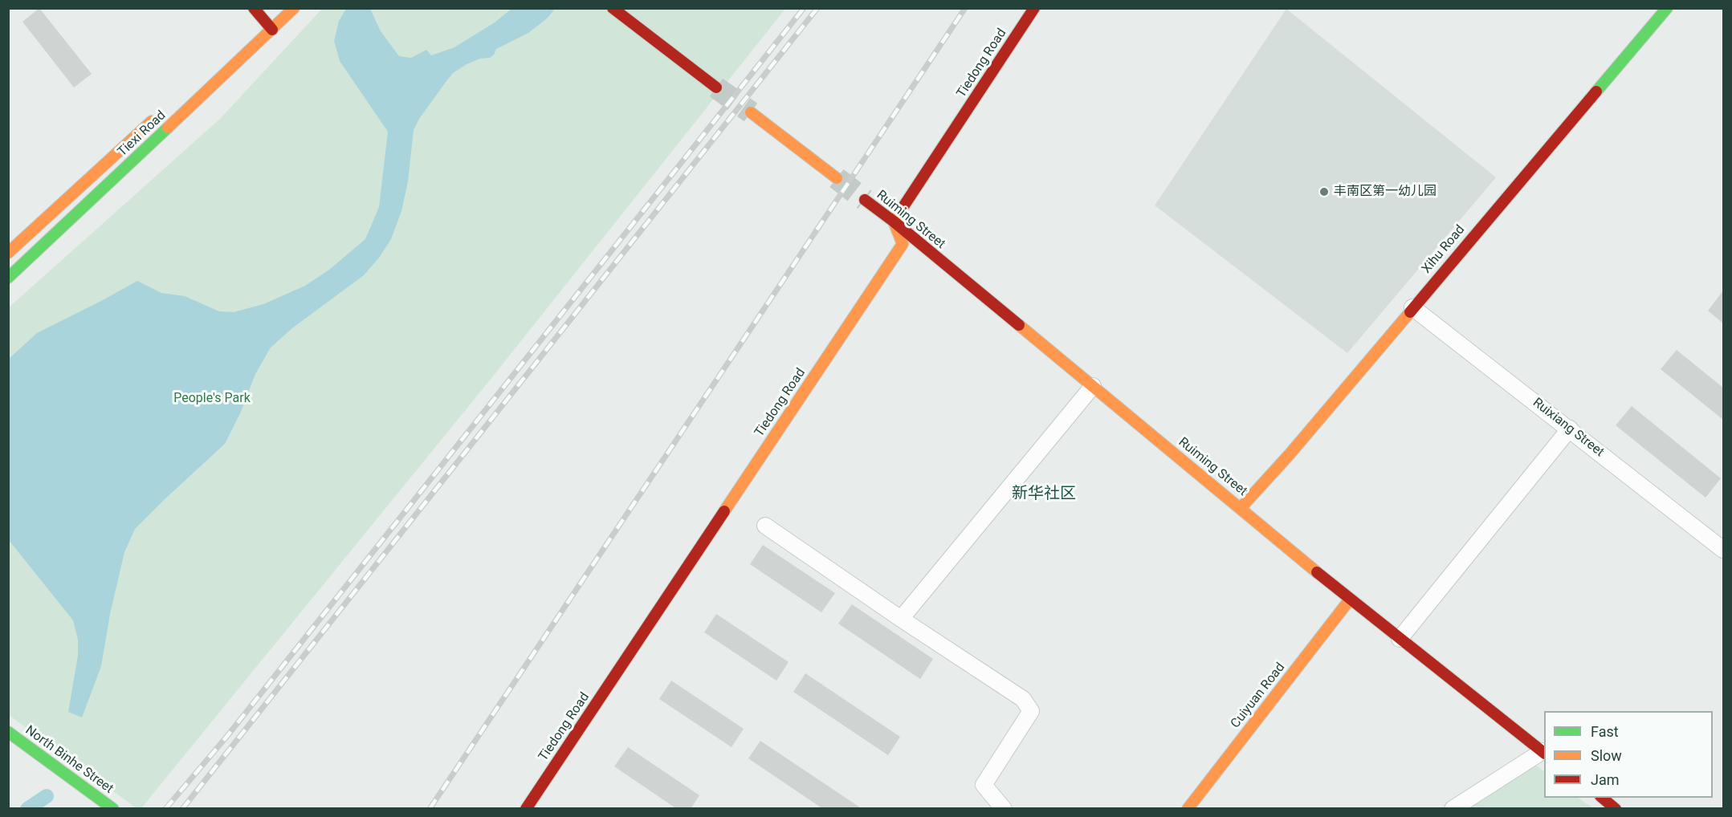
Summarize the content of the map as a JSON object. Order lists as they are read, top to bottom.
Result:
{
  "streets": {
    "street": [
      "Tiedong Road",
      "Tiexi Road",
      "Ruiming Street",
      "Xihu Road",
      "Ruixiang Street",
      "Cuiyuan Road",
      "North Binhe Street"
    ]
  },
  "crossings": [
    ["Tiedong Road", "Ruiming Street"],
    ["Ruiming Street", "Xihu Road"],
    ["Ruiming Street", "Cuiyuan Road"],
    ["Xihu Road", "Ruixiang Street"]
  ],
  "districts": ["新华社区"],
  "parks": ["People's Park"],
  "places": ["丰南区第一幼儿园"],
  "legend": ["Fast", "Slow", "Jam"]
}
